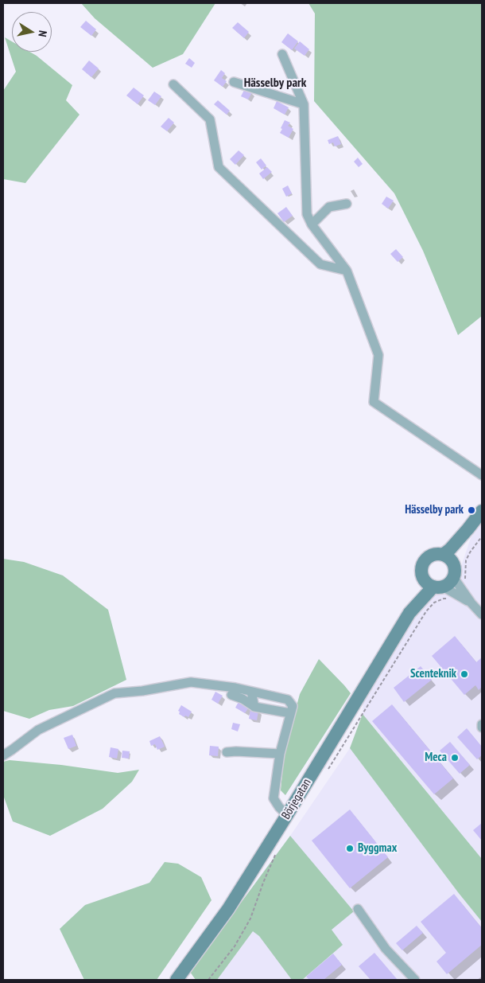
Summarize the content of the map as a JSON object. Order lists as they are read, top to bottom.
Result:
{
  "streets": {
    "main road": ["Börjegatan"]
  },
  "districts": ["Hässelby park"],
  "places": [
    "Hässelby park",
    "Scenteknik",
    "Meca",
    "Byggmax"
  ],
  "north": "right"
}
